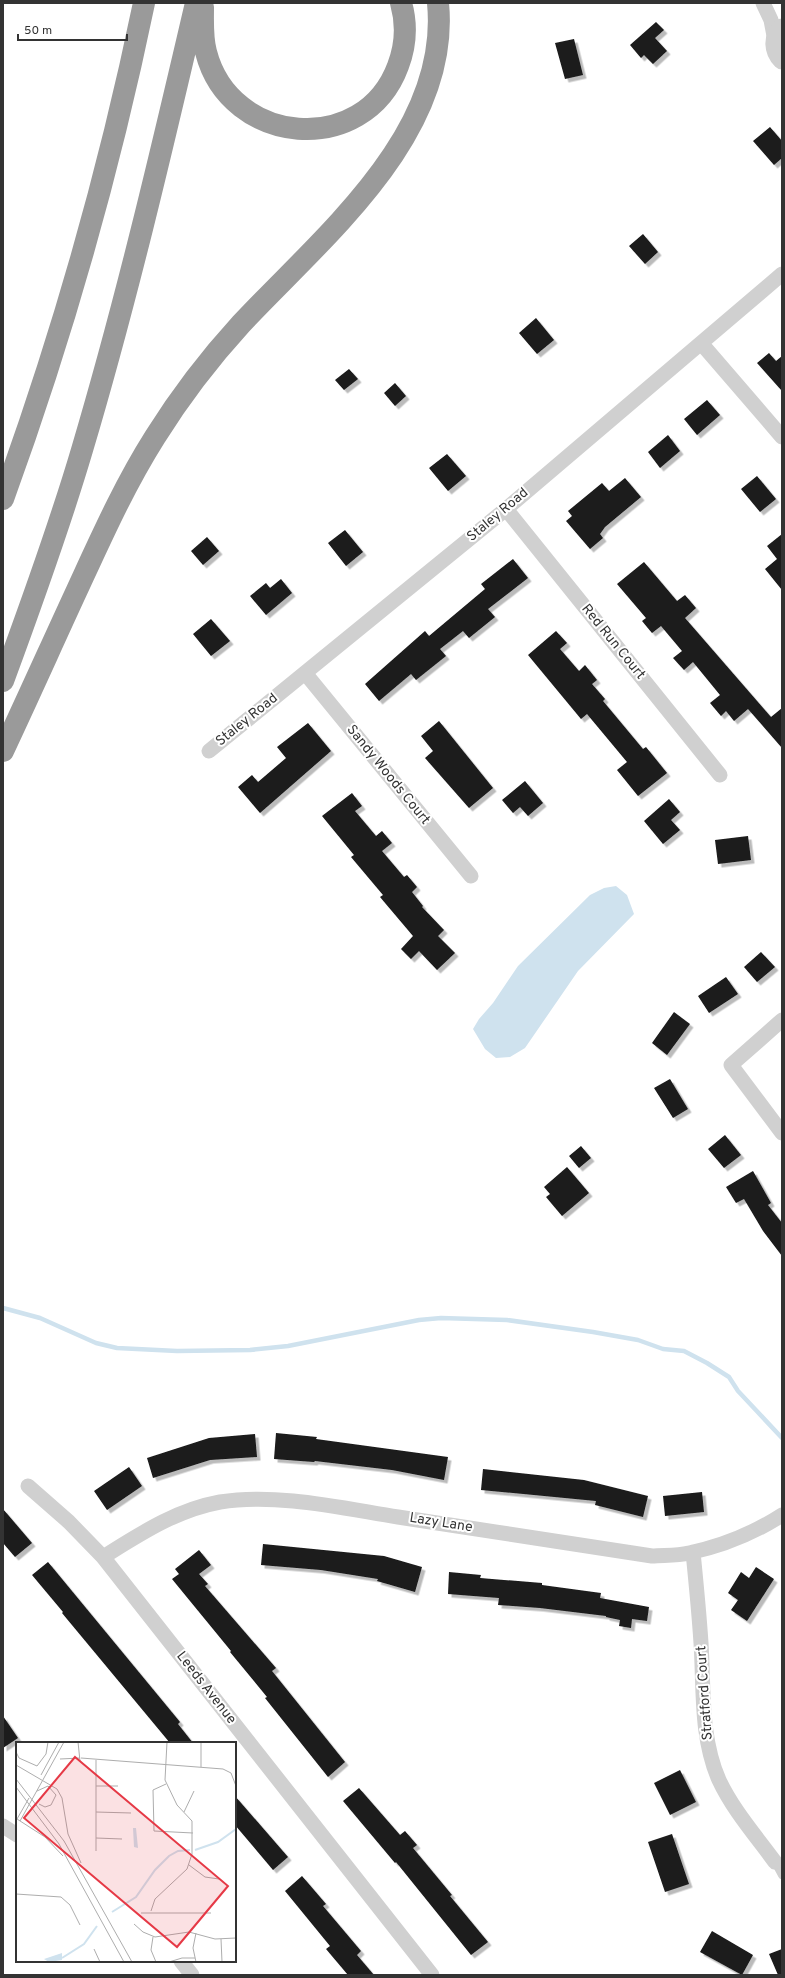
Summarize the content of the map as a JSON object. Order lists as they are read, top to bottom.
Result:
{
  "streets": {
    "street": [
      "Staley Road",
      "Red Run Court",
      "Sandy Woods Court",
      "Lazy Lane",
      "Leeds Avenue",
      "Stratford Court"
    ]
  },
  "crossings": [
    ["Staley Road", "Red Run Court"],
    ["Staley Road", "Sandy Woods Court"],
    ["Lazy Lane", "Leeds Avenue"],
    ["Lazy Lane", "Stratford Court"]
  ],
  "scale_bar": "50 m"
}
